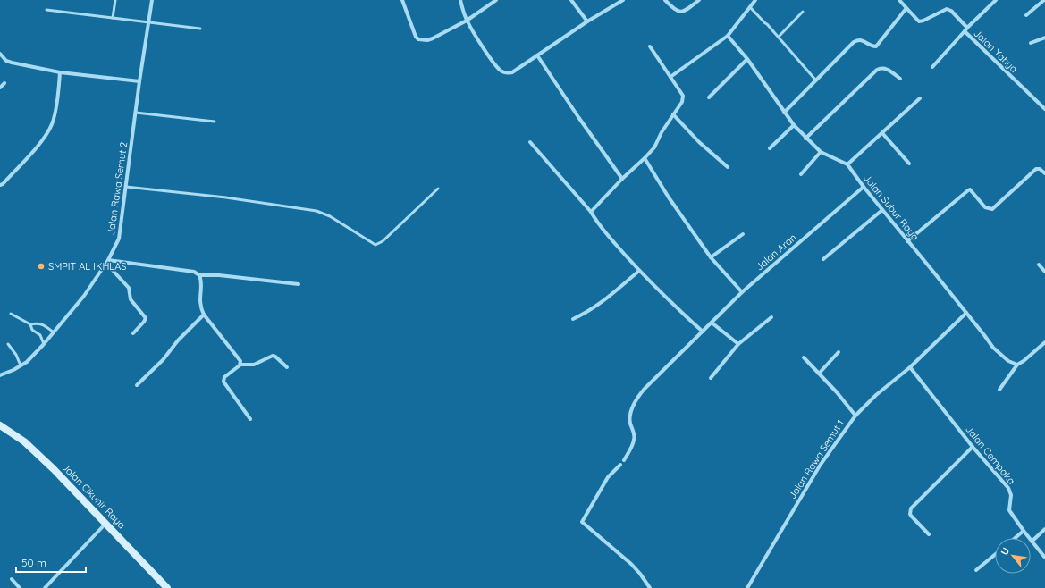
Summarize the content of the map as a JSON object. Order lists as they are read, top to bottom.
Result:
{
  "streets": {
    "street": [
      "Jalan Yahya",
      "Jalan Rawa Semut 2",
      "Jalan Subur Raya",
      "Jalan Aran",
      "Jalan Cempaka",
      "Jalan Rawa Semut 1",
      "Jalan Cikunir Raya"
    ]
  },
  "crossings": [
    ["Jalan Subur Raya", "Jalan Aran"],
    ["Jalan Subur Raya", "Jalan Rawa Semut 1"],
    ["Jalan Cempaka", "Jalan Rawa Semut 1"]
  ],
  "places": ["SMPIT AL IKHLAS"],
  "scale_bar": "50 m",
  "north": "top left"
}
